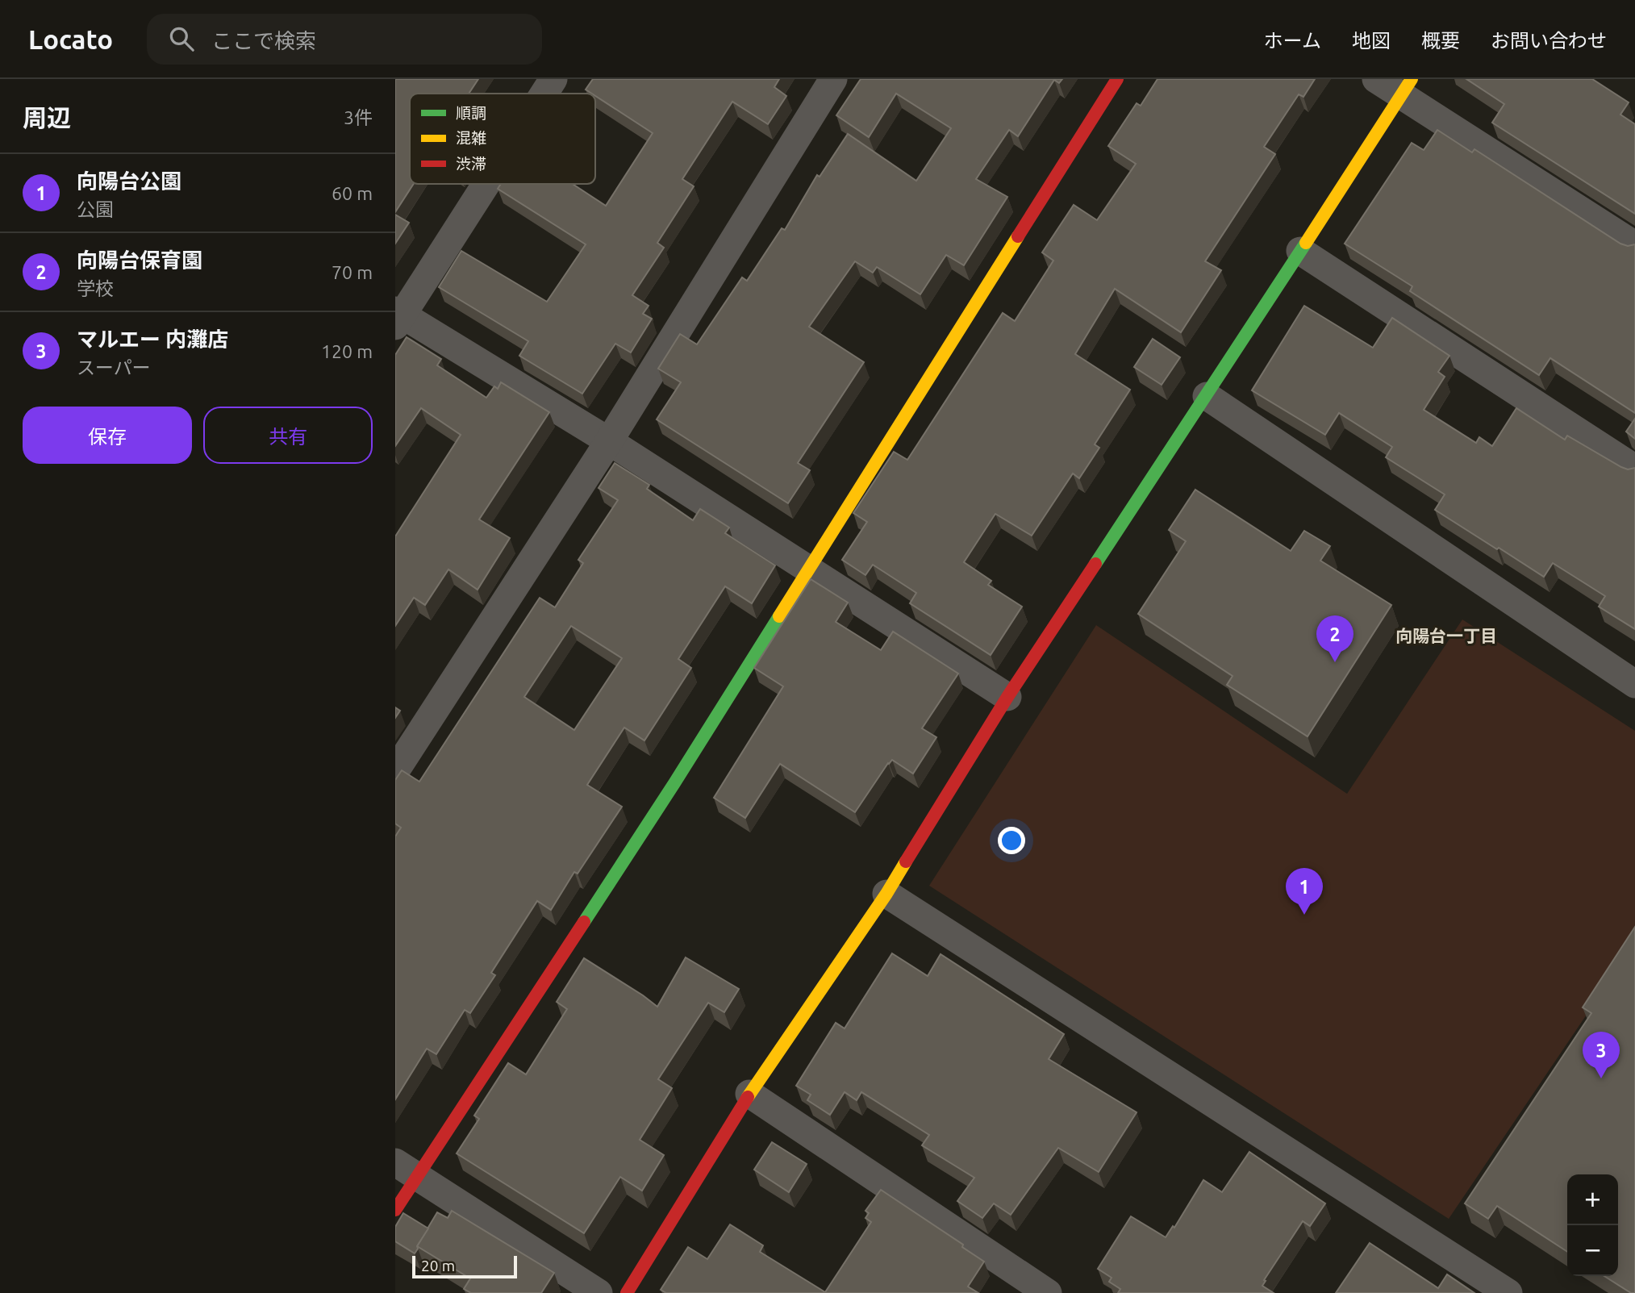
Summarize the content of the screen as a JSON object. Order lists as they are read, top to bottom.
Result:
{
  "districts": ["向陽台一丁目"],
  "legend": ["順調", "混雑", "渋滞"],
  "scale_bar": "20 m",
  "page": {
    "header": "Locato",
    "search": "ここで検索",
    "nav": [
      "ホーム",
      "地図",
      "概要",
      "お問い合わせ"
    ],
    "heading": ["周辺", "3件"],
    "list": [
      {
        "mark": "1",
        "name": "向陽台公園",
        "note": "公園",
        "value": "60 m"
      },
      {
        "mark": "2",
        "name": "向陽台保育園",
        "note": "学校",
        "value": "70 m"
      },
      {
        "mark": "3",
        "name": "マルエー 内灘店",
        "note": "スーパー",
        "value": "120 m"
      }
    ],
    "buttons": ["保存", "共有"],
    "pins": ["2", "1", "3"],
    "map_buttons": ["+", "−"],
    "scale": "20 m"
  }
}
